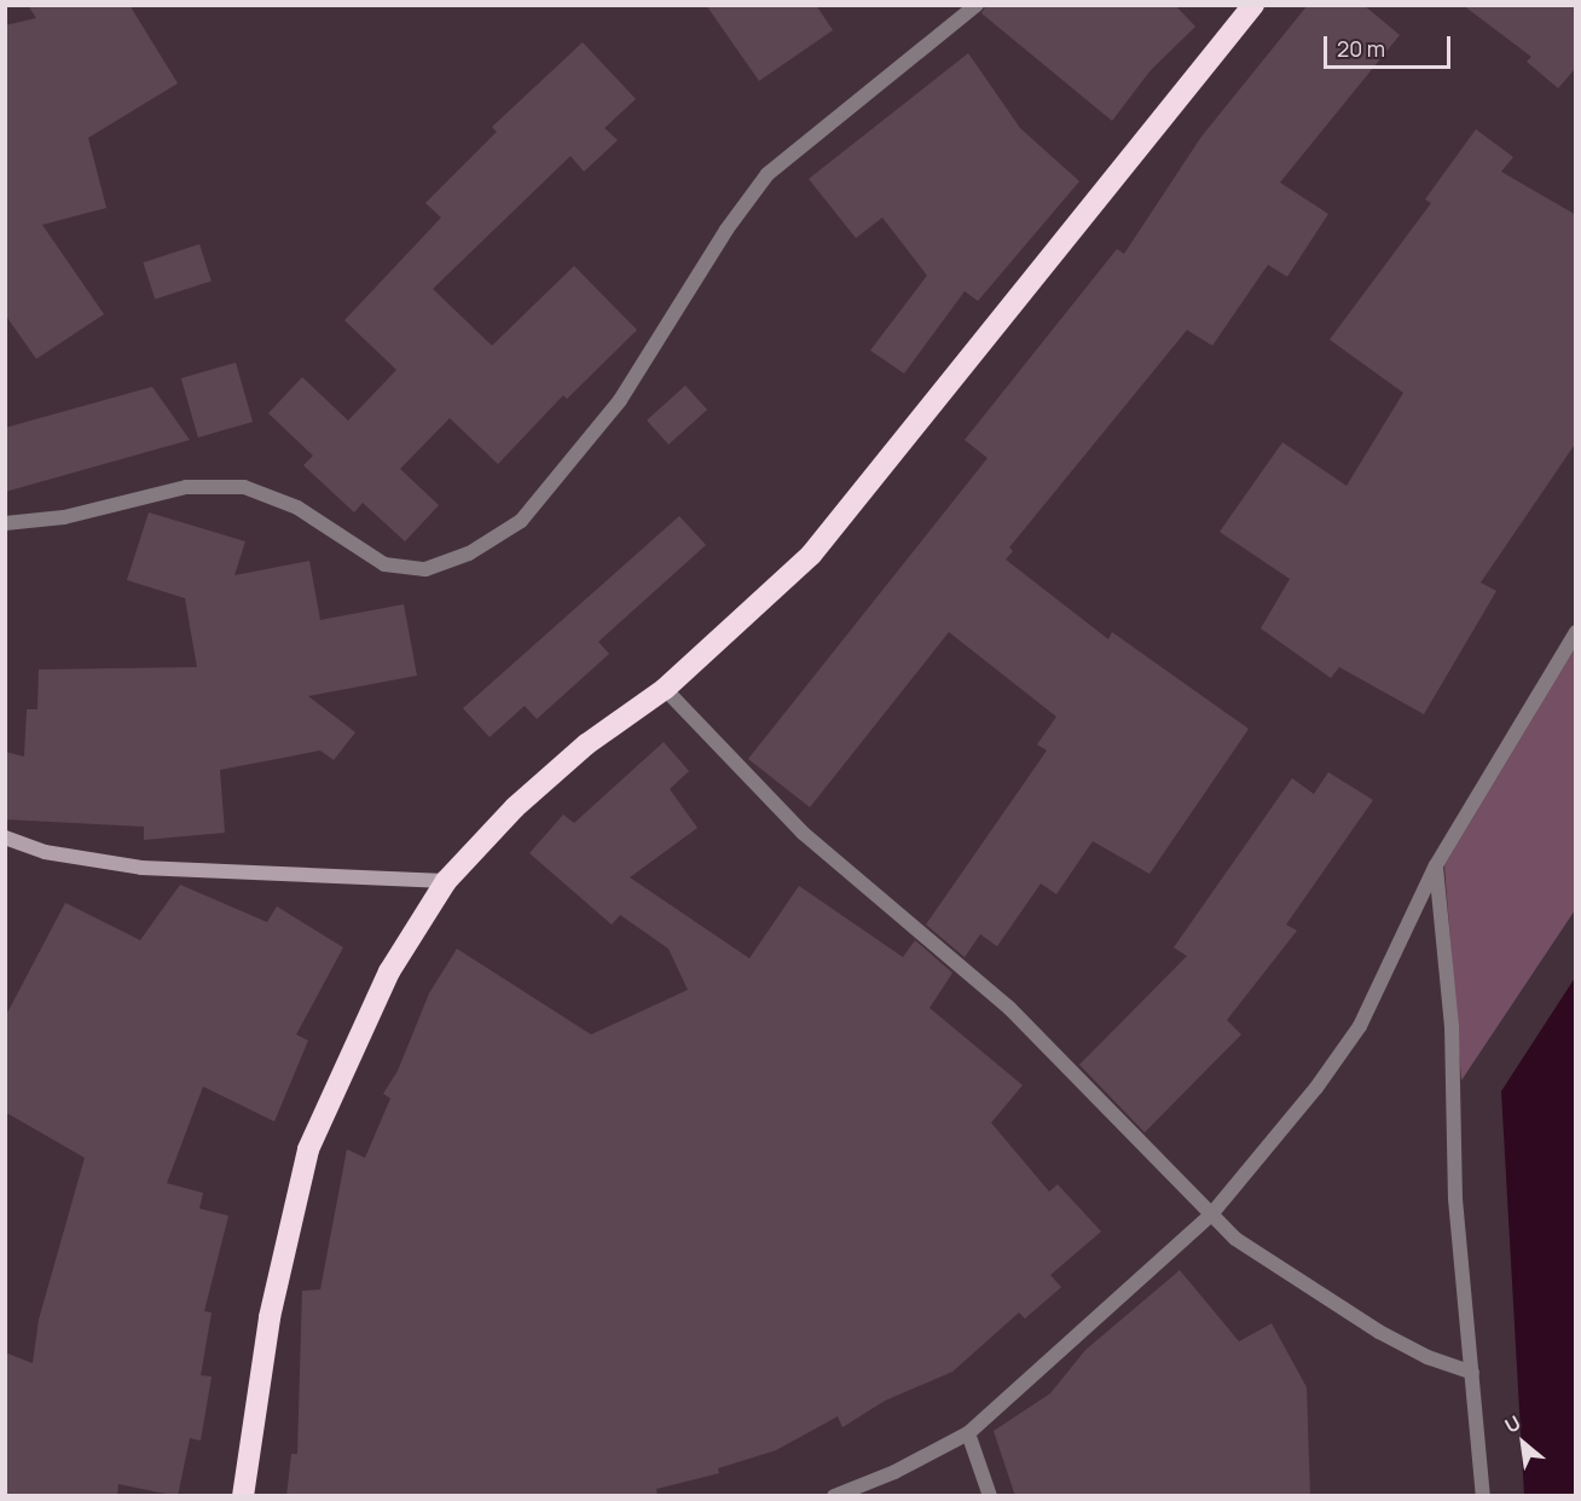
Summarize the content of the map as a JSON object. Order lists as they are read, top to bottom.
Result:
{
  "scale_bar": "20 m",
  "north": "top left"
}
